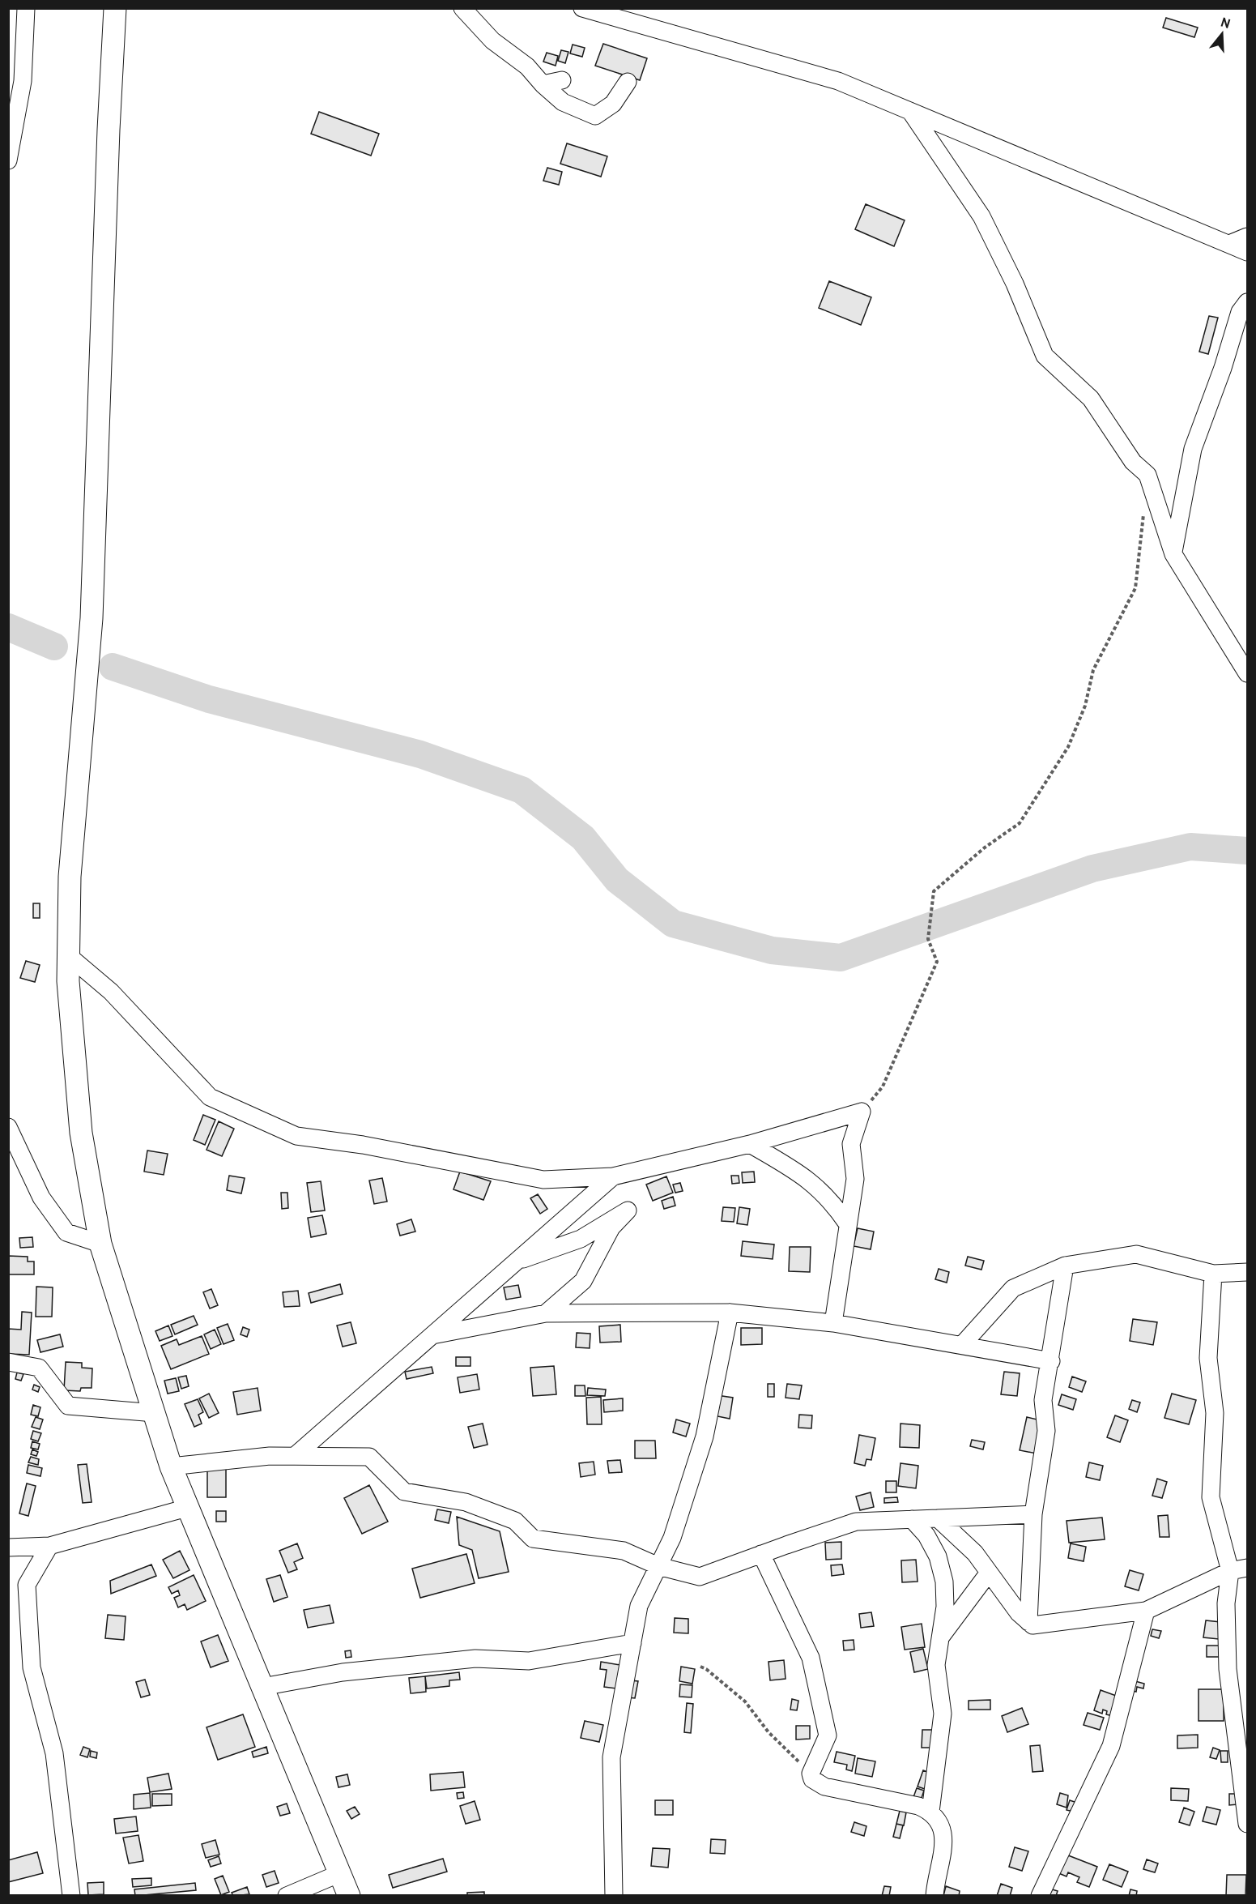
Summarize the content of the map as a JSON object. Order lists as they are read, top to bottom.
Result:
{
  "north": "top"
}
